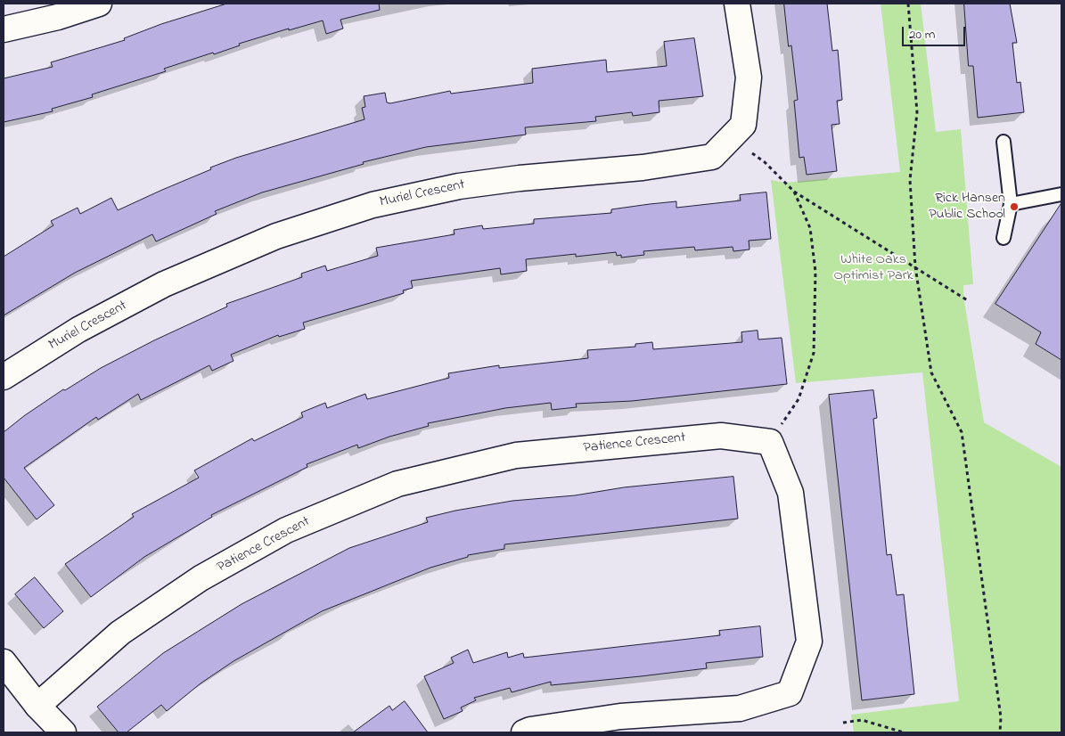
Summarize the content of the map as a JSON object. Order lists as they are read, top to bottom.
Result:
{
  "streets": {
    "street": ["Muriel Crescent", "Patience Crescent"]
  },
  "parks": ["White Oaks Optimist Park"],
  "places": ["Rick Hansen Public School"],
  "scale_bar": "20 m"
}
